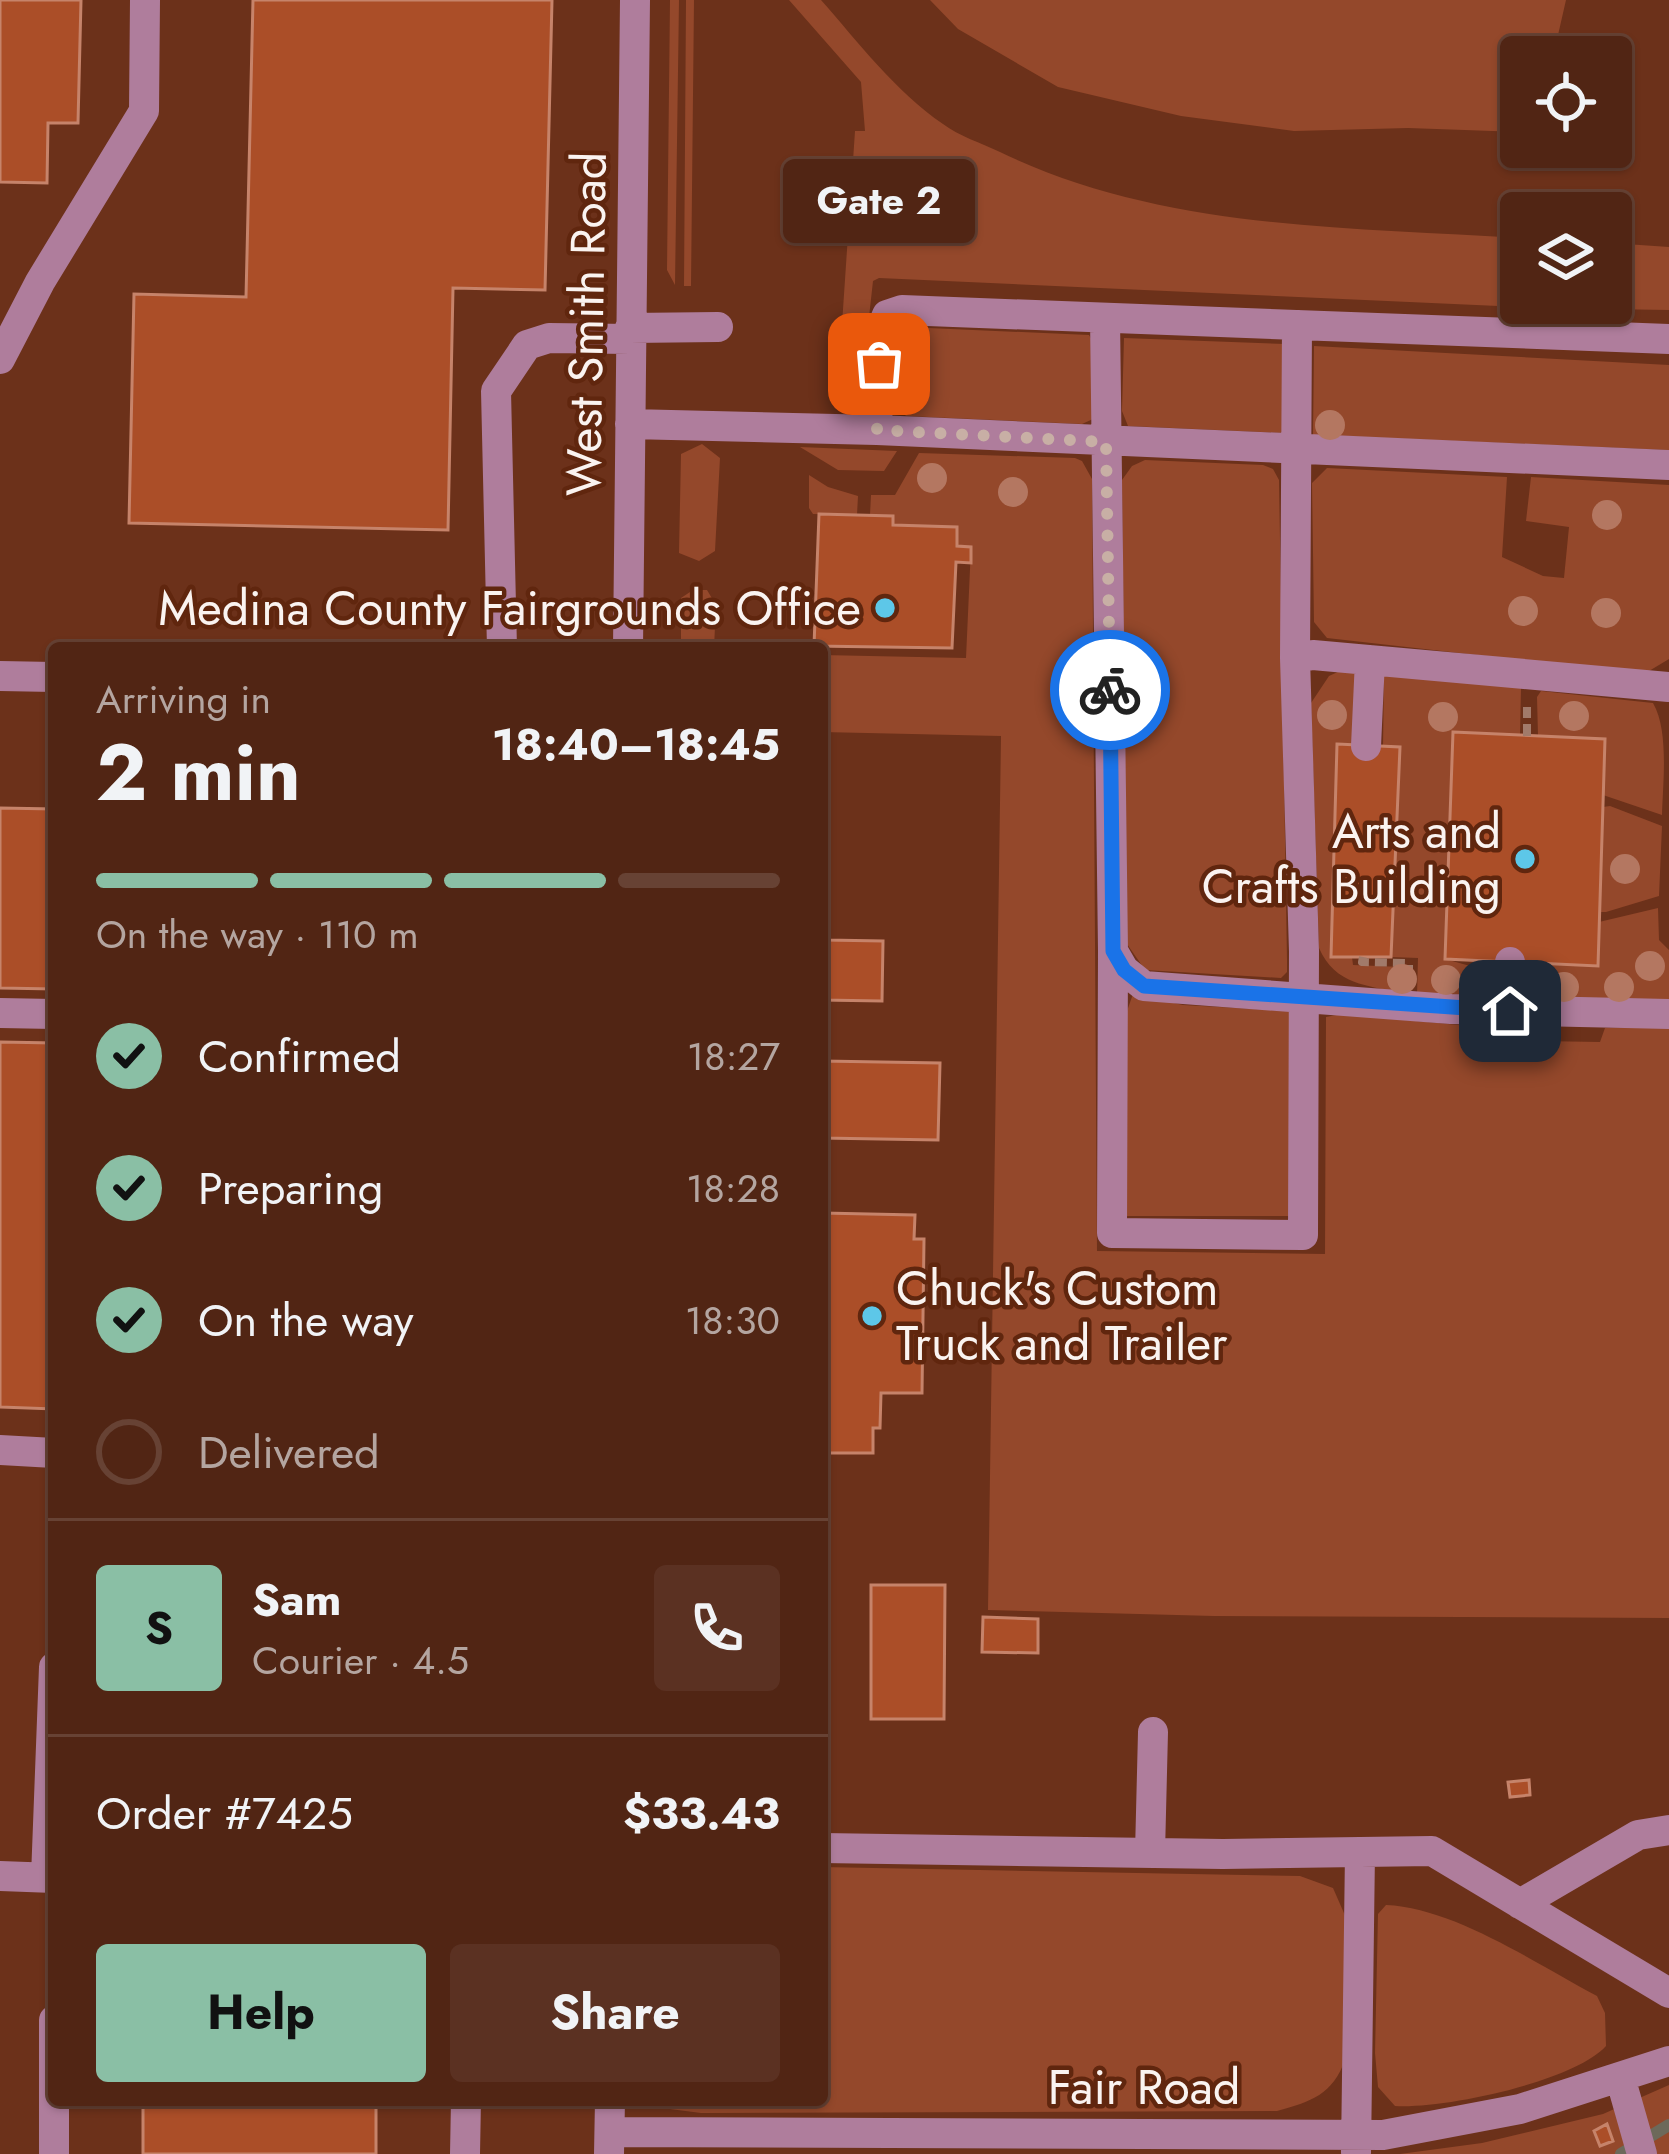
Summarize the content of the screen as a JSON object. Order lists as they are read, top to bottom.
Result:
{
  "streets": {
    "street": ["West Smith Road", "Fair Road"]
  },
  "places": [
    "Gate 2",
    "Medina County Fairgrounds Office",
    "Arts and Crafts Building",
    "Chuck's Custom Truck and Trailer"
  ],
  "page": {
    "bubble": "Gate 2",
    "heading": ["2 min", "Arriving in", "18:40–18:45"],
    "panel": [
      "Sam",
      "Courier · 4.5",
      "Order #7425",
      "$33.43"
    ],
    "bar": "On the way · 110 m",
    "list": [
      ["Confirmed", "18:27"],
      ["Preparing", "18:28"],
      ["On the way", "18:30"],
      "Delivered"
    ],
    "round": "S",
    "buttons": ["Help", "Share"]
  }
}
